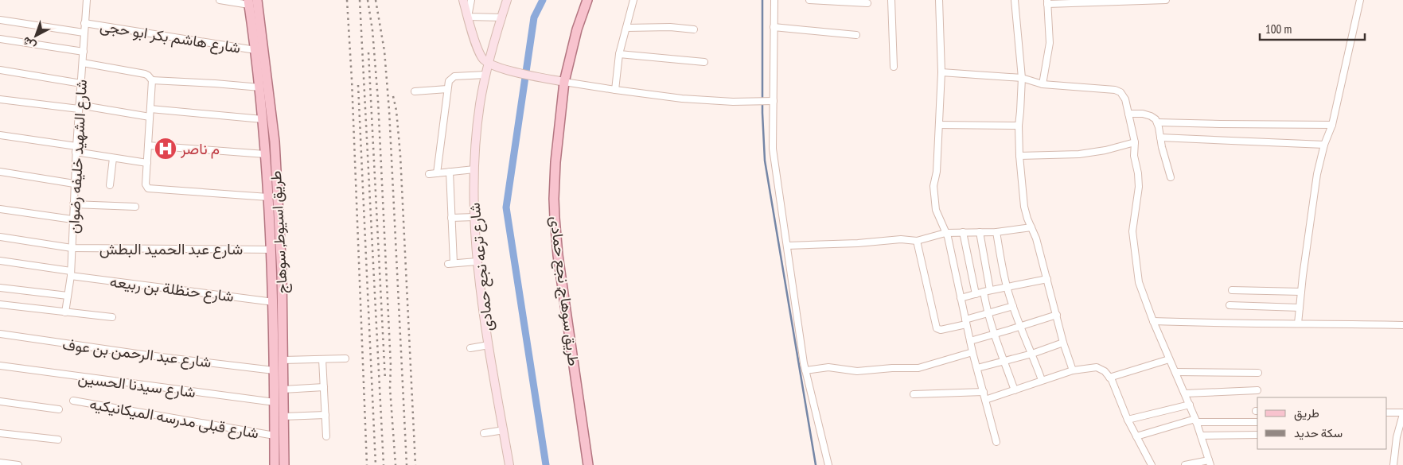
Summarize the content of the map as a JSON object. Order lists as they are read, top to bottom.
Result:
{
  "streets": {
    "main road": ["طريق اسيوط, سوهاج", "طريق سوهاج, نجع حمادى"],
    "street": [
      "شارع هاشم بكر ابو حجى",
      "شارع الشهيد خليفه رضوان",
      "شارع عبد الحميد البطش",
      "شارع ترعه نجع حمادى",
      "شارع حنظلة بن ربيعه",
      "شارع عبد الرحمن بن عوف",
      "شارع سيدنا الحسين",
      "شارع قبلى مدرسه الميكانيكيه"
    ]
  },
  "crossings": [
    ["شارع هاشم بكر ابو حجى", "شارع الشهيد خليفه رضوان"],
    ["شارع هاشم بكر ابو حجى", "طريق اسيوط, سوهاج"],
    ["شارع الشهيد خليفه رضوان", "شارع عبد الحميد البطش"],
    ["شارع الشهيد خليفه رضوان", "شارع حنظلة بن ربيعه"],
    ["طريق اسيوط, سوهاج", "شارع عبد الحميد البطش"],
    ["طريق اسيوط, سوهاج", "شارع حنظلة بن ربيعه"],
    ["طريق اسيوط, سوهاج", "شارع عبد الرحمن بن عوف"],
    ["طريق اسيوط, سوهاج", "شارع سيدنا الحسين"],
    ["طريق اسيوط, سوهاج", "شارع قبلى مدرسه الميكانيكيه"]
  ],
  "places": {
    "hospital": ["م ناصر"]
  },
  "legend": ["طريق", "سكة حديد"],
  "scale_bar": "100 m",
  "north": "bottom left"
}
